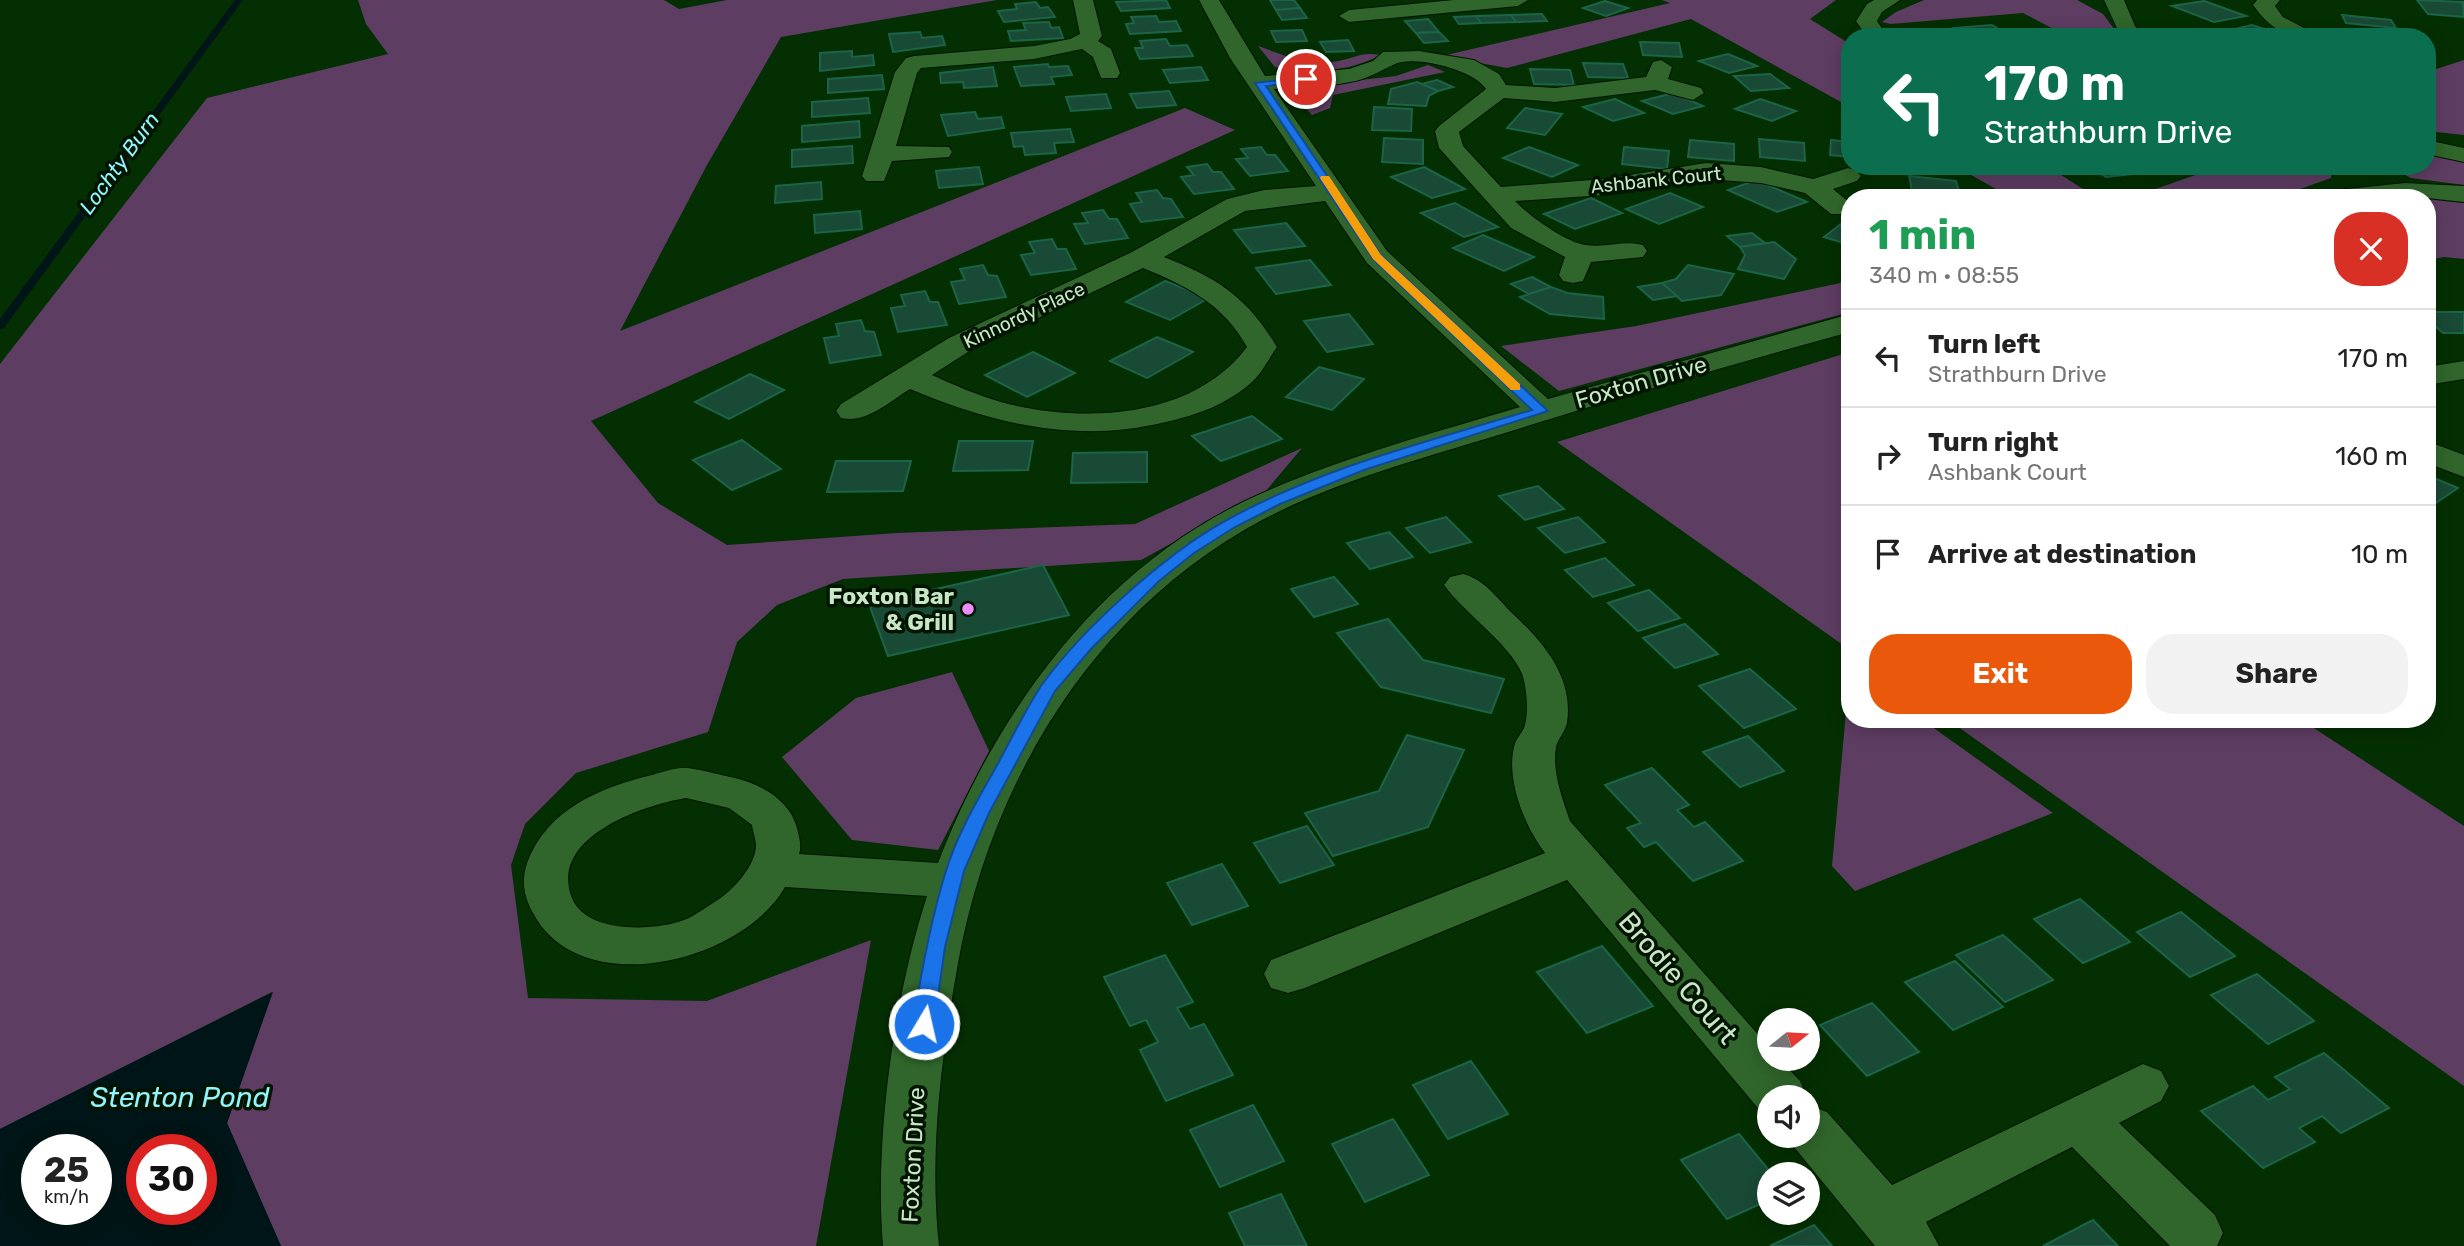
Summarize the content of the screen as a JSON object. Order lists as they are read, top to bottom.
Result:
{
  "streets": {
    "street": [
      "Ashbank Court",
      "Kinnordy Place",
      "Foxton Drive",
      "Brodie Court"
    ]
  },
  "water": ["Lochty Burn", "Stenton Pond"],
  "places": ["Foxton Bar & Grill"],
  "north": "right",
  "page": {
    "turn": ["170 m", "Strathburn Drive"],
    "heading": ["1 min", "340 m · 08:55"],
    "list": [
      {
        "name": "Turn left",
        "note": "Strathburn Drive",
        "value": "170 m"
      },
      {
        "name": "Turn right",
        "note": "Ashbank Court",
        "value": "160 m"
      },
      {
        "name": "Arrive at destination",
        "value": "10 m"
      }
    ],
    "buttons": ["Exit", "Share"],
    "speed": "25 km/h",
    "limit": "30"
  }
}
